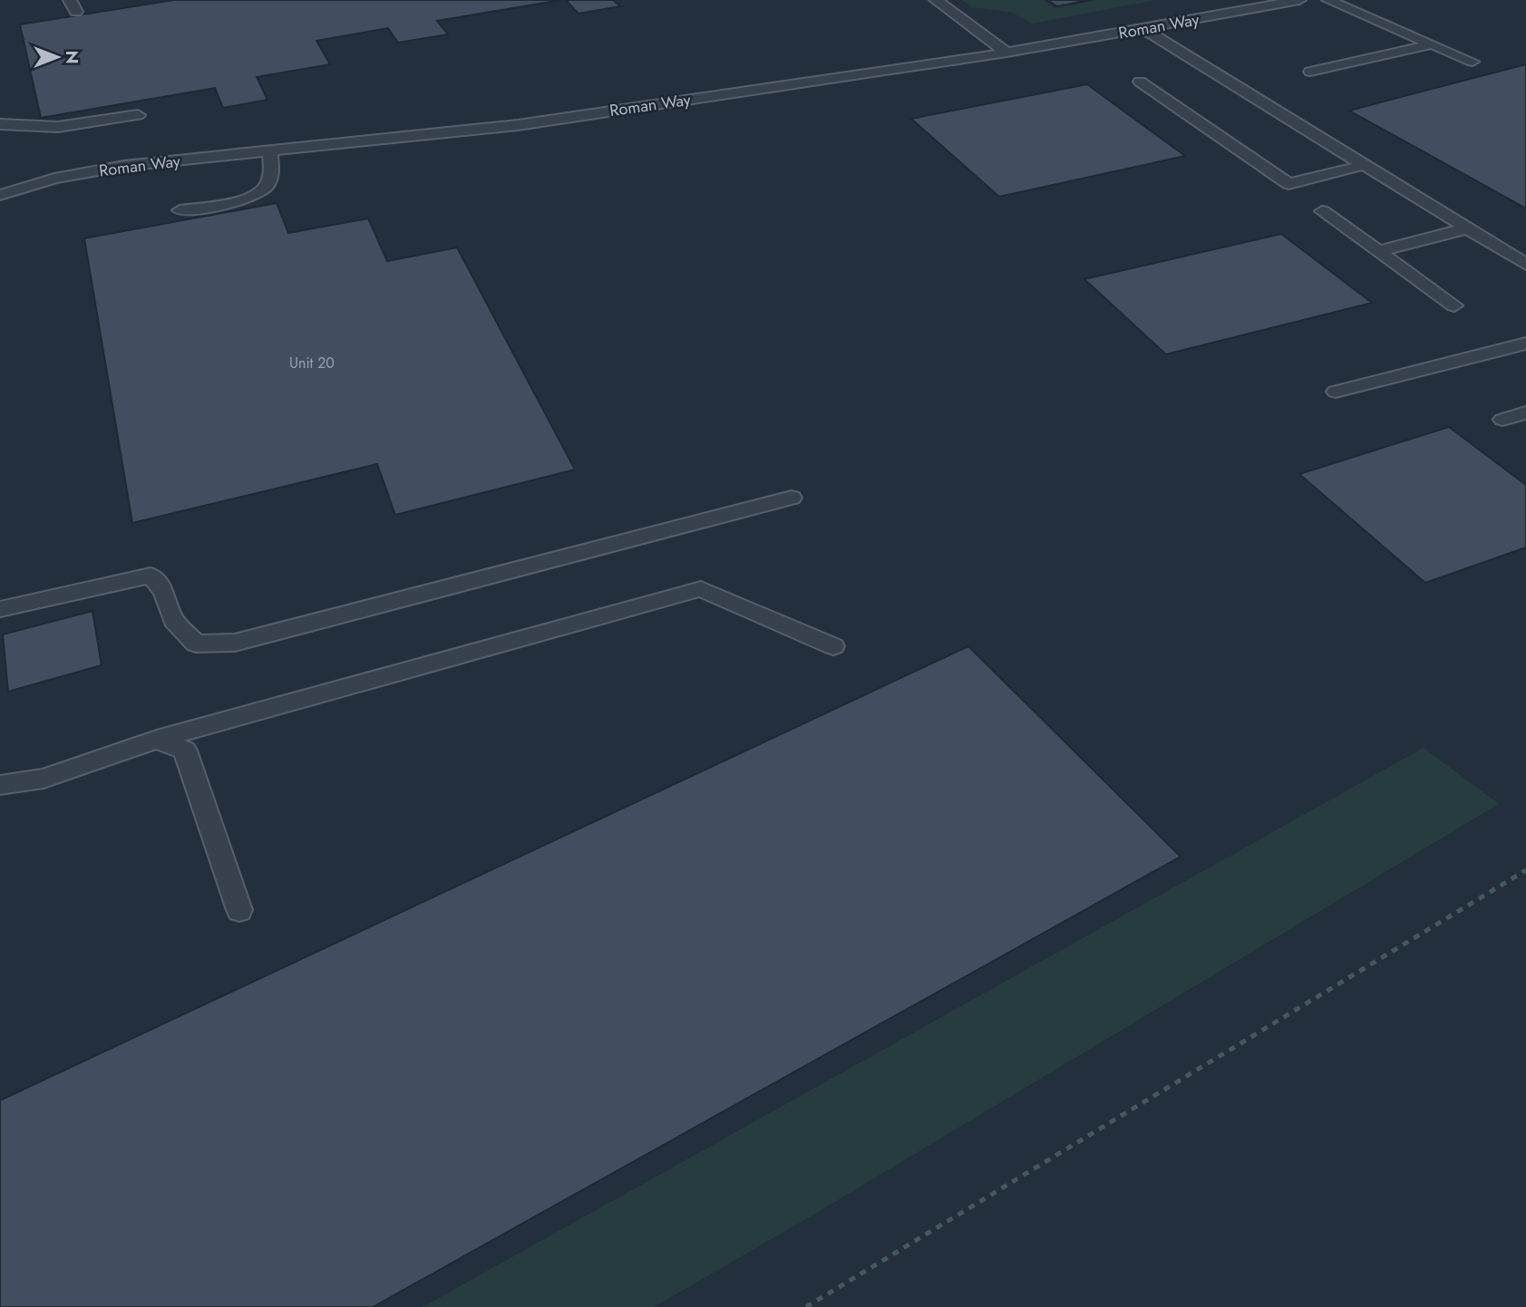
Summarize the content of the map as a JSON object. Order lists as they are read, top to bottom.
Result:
{
  "streets": {
    "lane": ["Roman Way"]
  },
  "house_numbers": ["Unit 20"],
  "north": "right"
}
